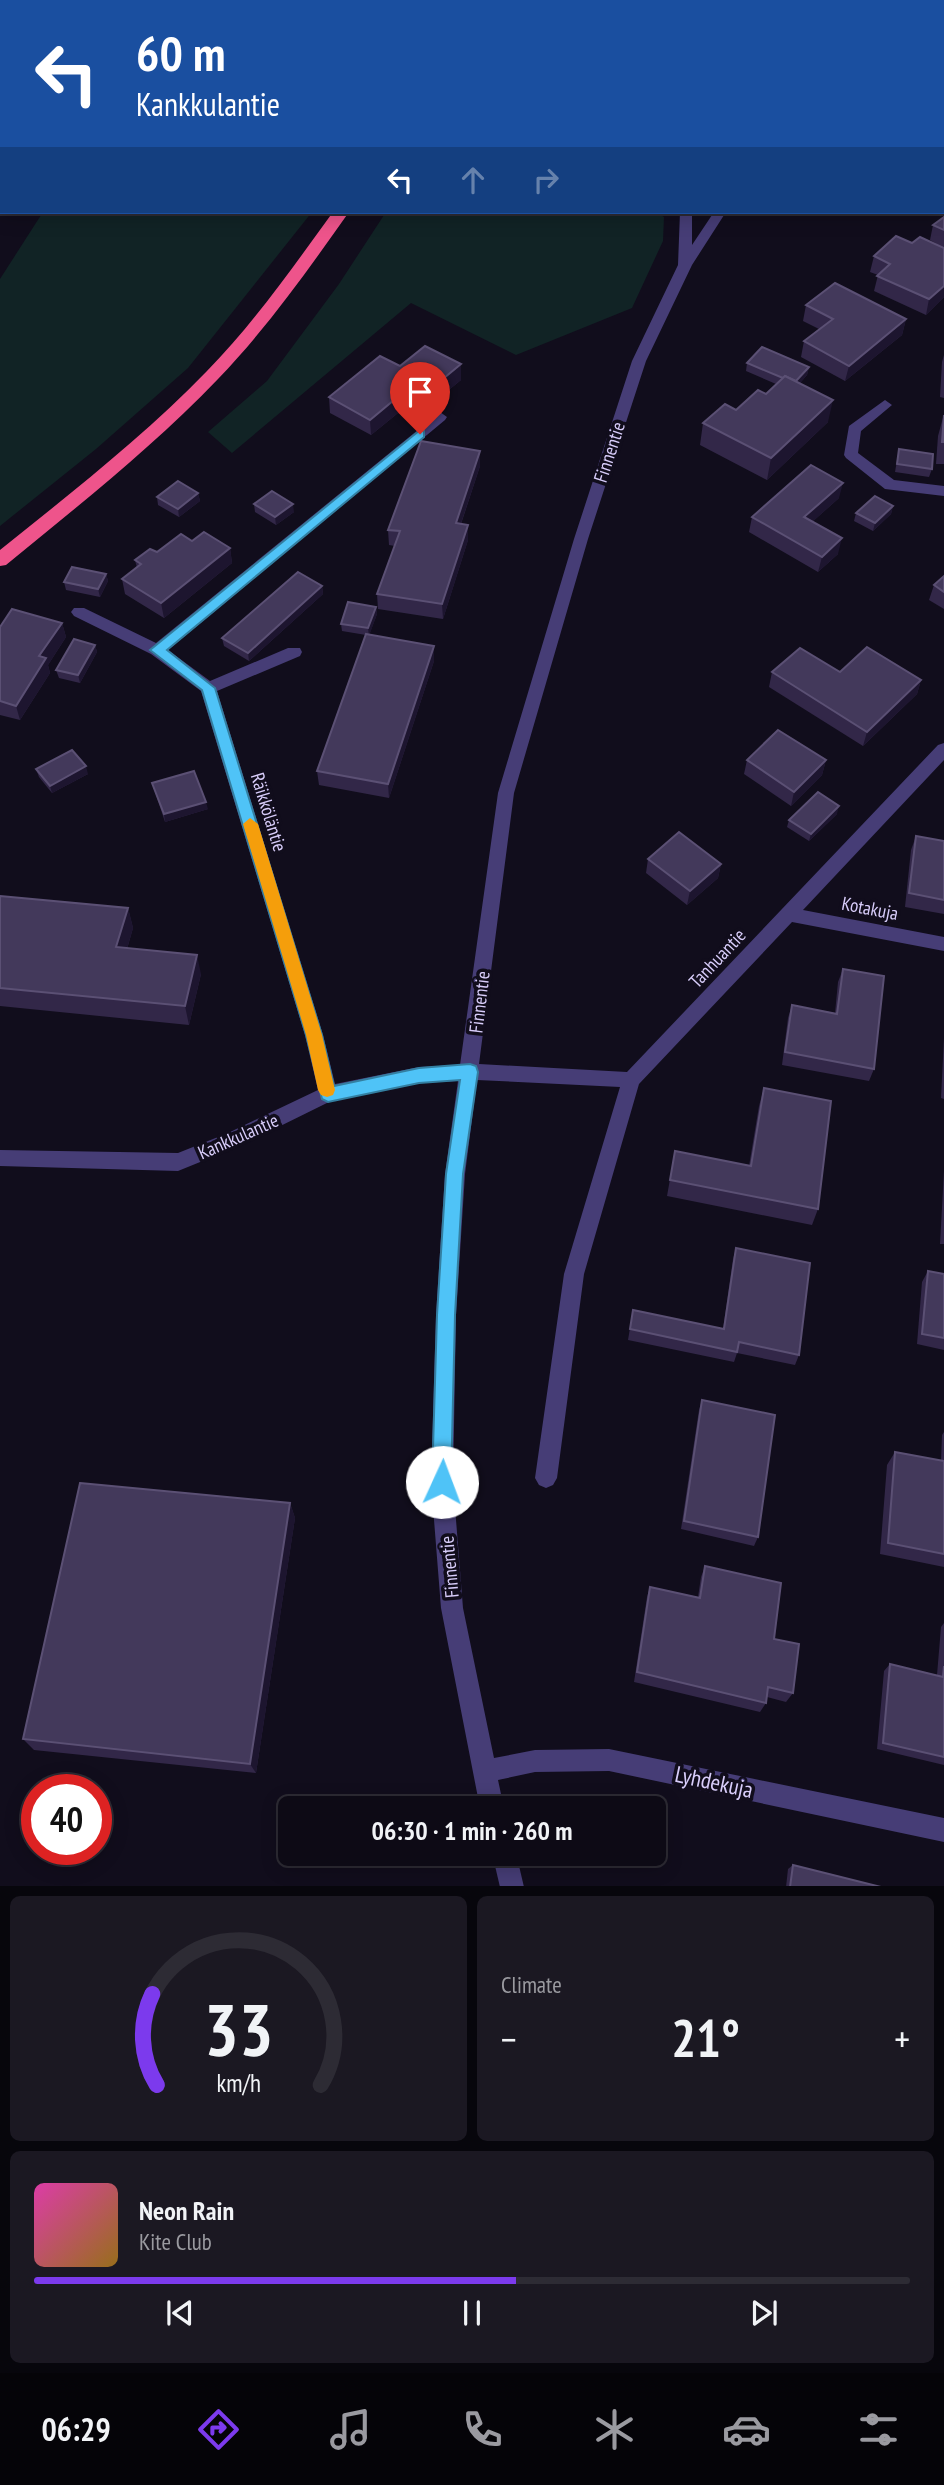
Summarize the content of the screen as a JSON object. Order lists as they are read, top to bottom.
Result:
{
  "streets": {
    "street": [
      "Finnentie",
      "Räikköläntie",
      "Kotakuja",
      "Tanhuantie",
      "Kankkulantie",
      "Lyhdekuja"
    ]
  },
  "crossings": [
    ["Finnentie", "Kankkulantie"],
    ["Finnentie", "Lyhdekuja"],
    ["Räikköläntie", "Kankkulantie"],
    ["Kotakuja", "Tanhuantie"]
  ],
  "page": {
    "turn": ["60 m", "Kankkulantie"],
    "limit": "40",
    "trip": "06:30 · 1 min · 260 m",
    "tile": "Climate",
    "heat": ["−", "21°", "+"],
    "song": ["Neon Rain", "Kite Club"],
    "tabs": "06:29",
    "gauge": ["33", "km/h"]
  }
}
